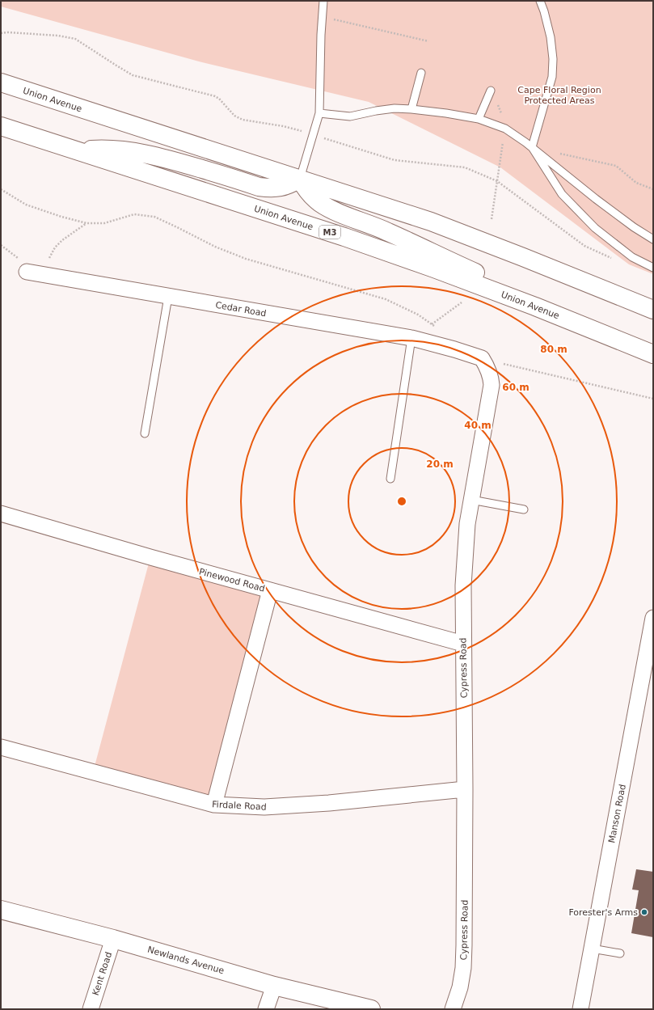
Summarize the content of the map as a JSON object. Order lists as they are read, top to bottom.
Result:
{
  "streets": {
    "main road": ["Union Avenue", "M3", "Newlands Avenue"],
    "street": [
      "Cedar Road",
      "Pinewood Road",
      "Cypress Road",
      "Firdale Road",
      "Manson Road",
      "Kent Road"
    ]
  },
  "crossings": [
    ["Cedar Road", "Cypress Road"],
    ["Pinewood Road", "Cypress Road"],
    ["Cypress Road", "Firdale Road"],
    ["Newlands Avenue", "Kent Road"]
  ],
  "parks": ["Cape Floral Region Protected Areas"],
  "places": ["Forester's Arms"],
  "rings": [
    "80 m",
    "60 m",
    "40 m",
    "20 m"
  ]
}
